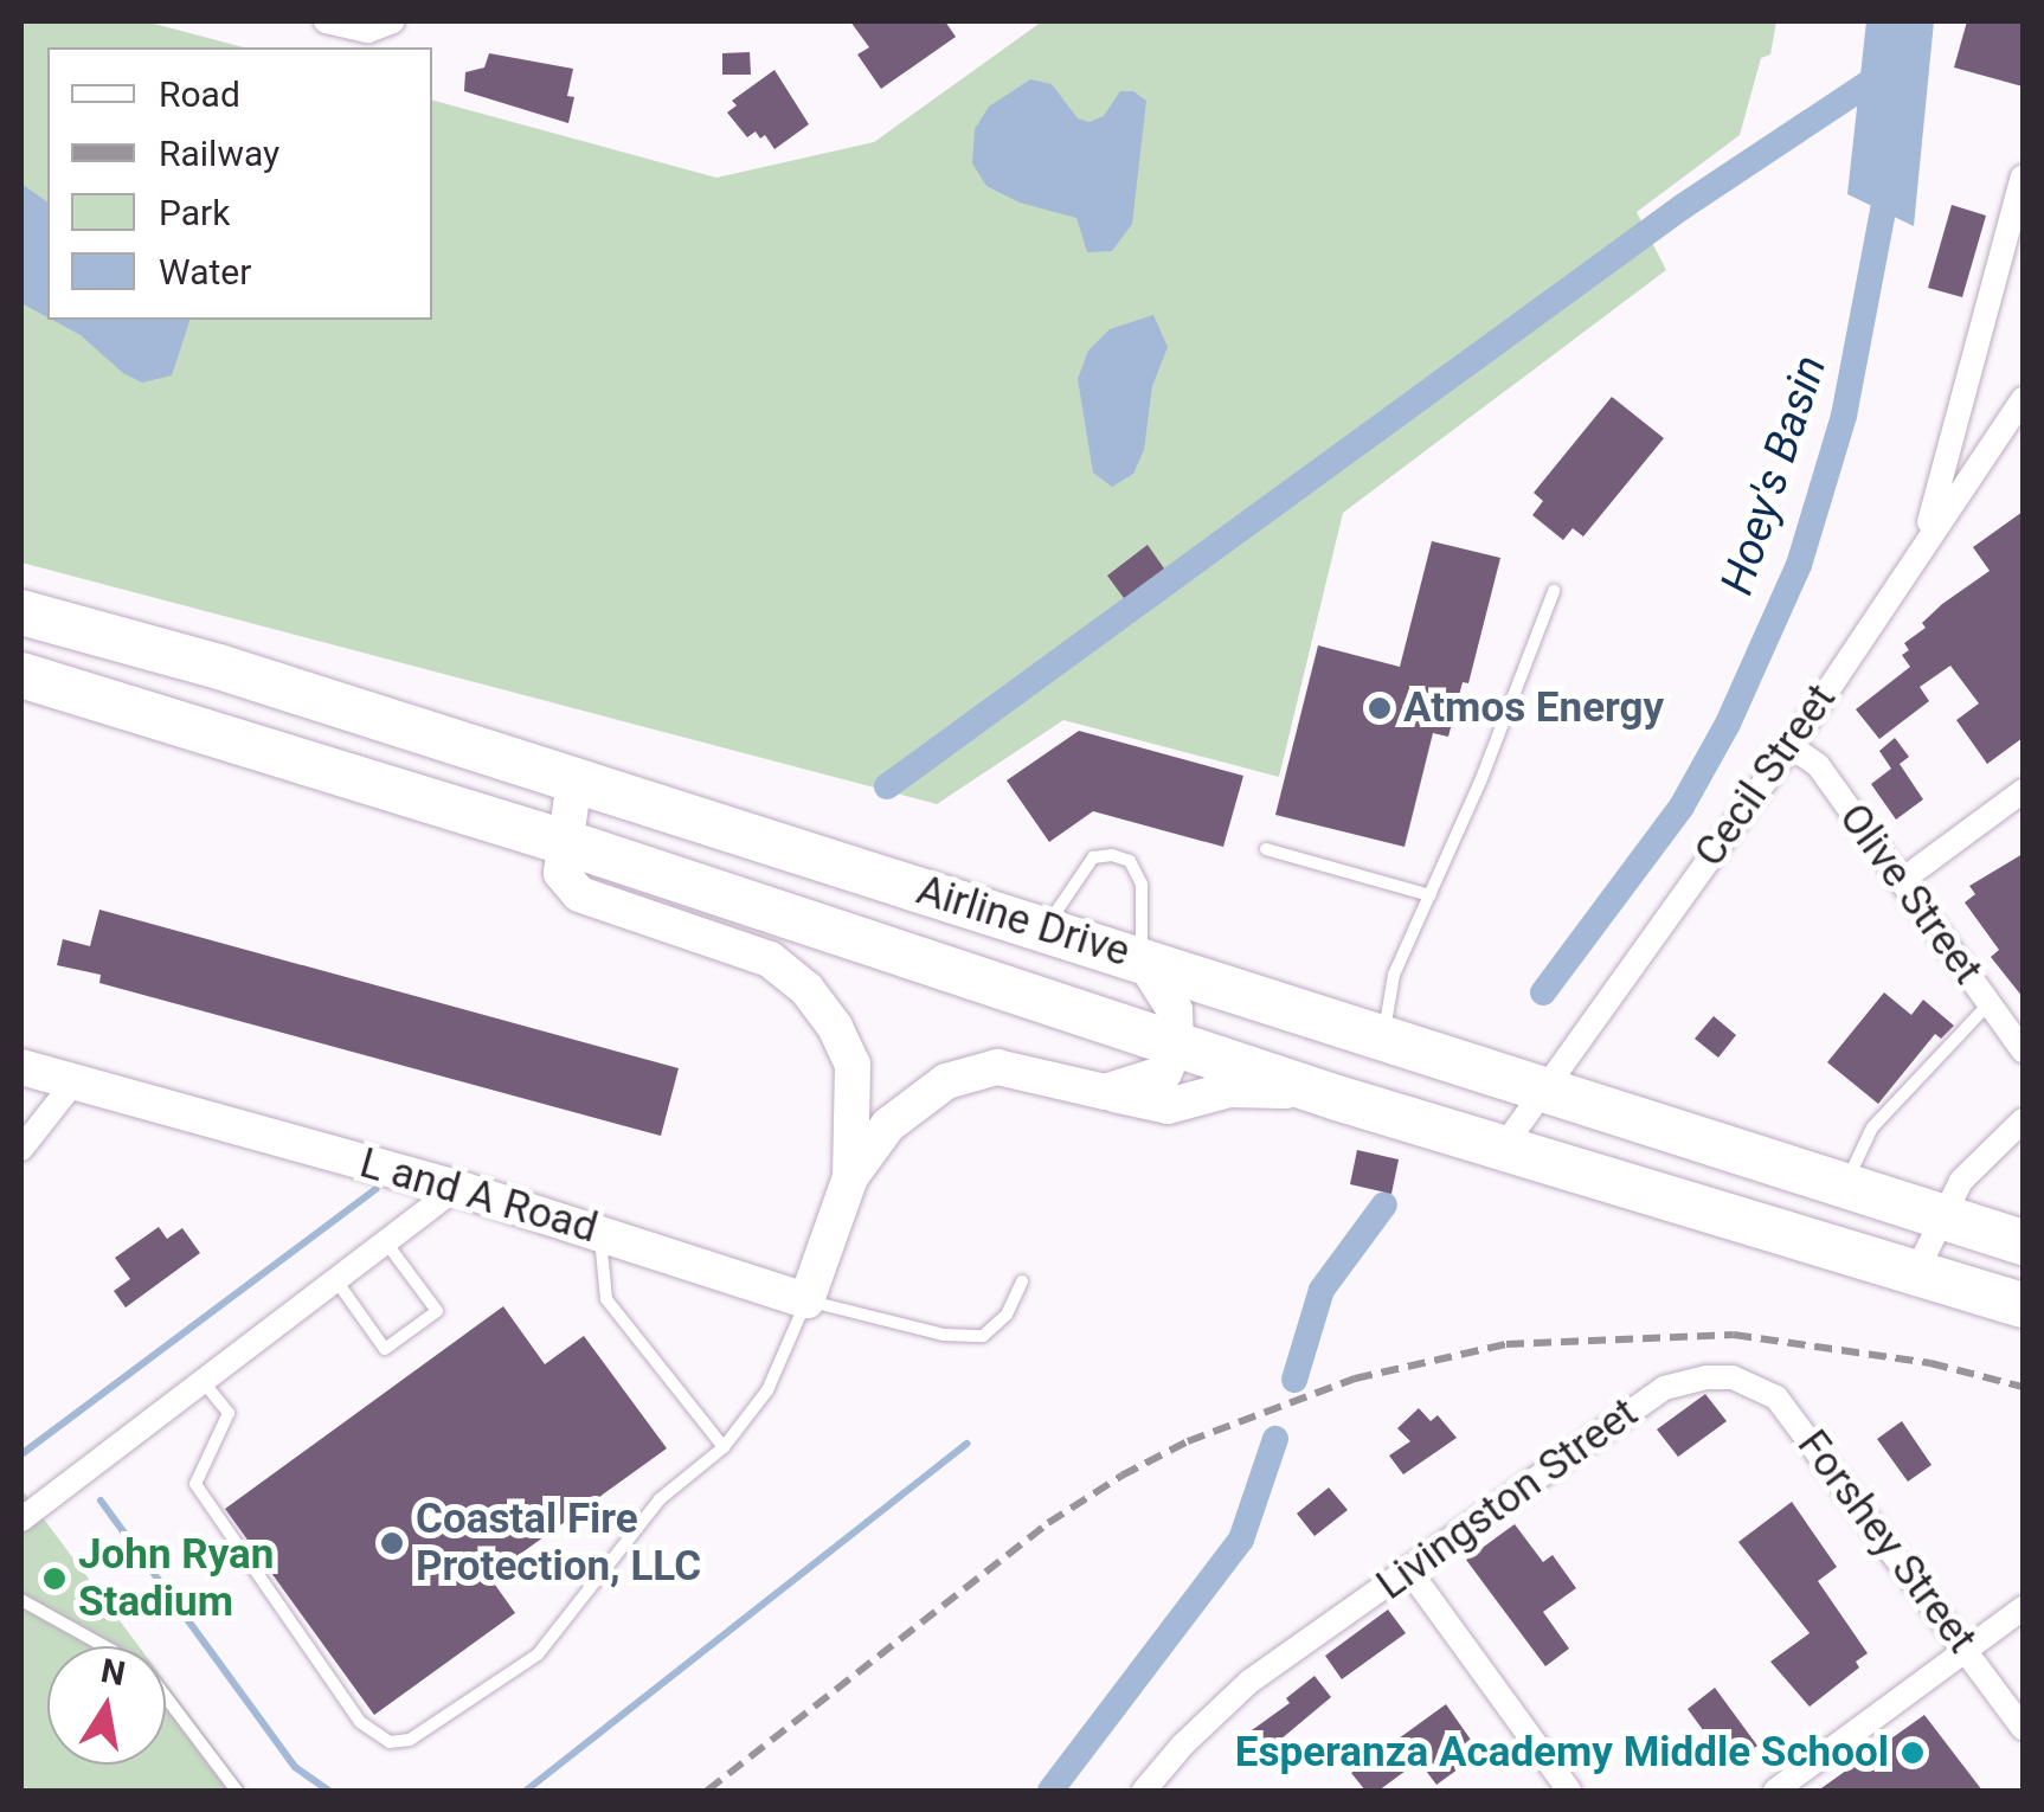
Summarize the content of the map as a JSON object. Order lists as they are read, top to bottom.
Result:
{
  "streets": {
    "highway": ["Airline Drive"],
    "street": [
      "Cecil Street",
      "Olive Street",
      "L and A Road",
      "Livingston Street",
      "Forshey Street"
    ]
  },
  "crossings": [
    ["Cecil Street", "Olive Street"],
    ["Cecil Street", "Airline Drive"],
    ["Livingston Street", "Forshey Street"]
  ],
  "water": ["Hoey's Basin"],
  "places": [
    "Atmos Energy",
    "Coastal Fire Protection, LLC",
    "John Ryan Stadium",
    "Esperanza Academy Middle School"
  ],
  "legend": [
    "Road",
    "Railway",
    "Park",
    "Water"
  ],
  "north": "top"
}
